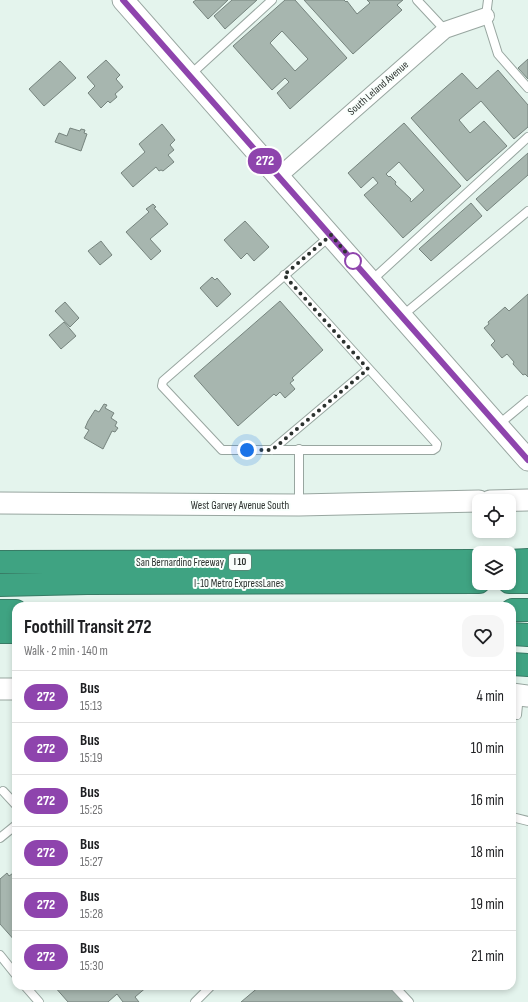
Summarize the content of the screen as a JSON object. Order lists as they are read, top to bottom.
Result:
{
  "streets": {
    "highway": ["San Bernardino Freeway", "I 10", "I-10 Metro ExpressLanes"],
    "street": ["South Leland Avenue", "West Garvey Avenue South"]
  },
  "lines": ["bus line 272"],
  "page": {
    "on_map": "272",
    "heading": ["Foothill Transit 272", "Walk · 2 min · 140 m"],
    "list": [
      {
        "mark": "272",
        "name": "Bus",
        "note": "15:13",
        "value": "4 min"
      },
      {
        "mark": "272",
        "name": "Bus",
        "note": "15:19",
        "value": "10 min"
      },
      {
        "mark": "272",
        "name": "Bus",
        "note": "15:25",
        "value": "16 min"
      },
      {
        "mark": "272",
        "name": "Bus",
        "note": "15:27",
        "value": "18 min"
      },
      {
        "mark": "272",
        "name": "Bus",
        "note": "15:28",
        "value": "19 min"
      },
      {
        "mark": "272",
        "name": "Bus",
        "note": "15:30",
        "value": "21 min"
      }
    ]
  }
}
